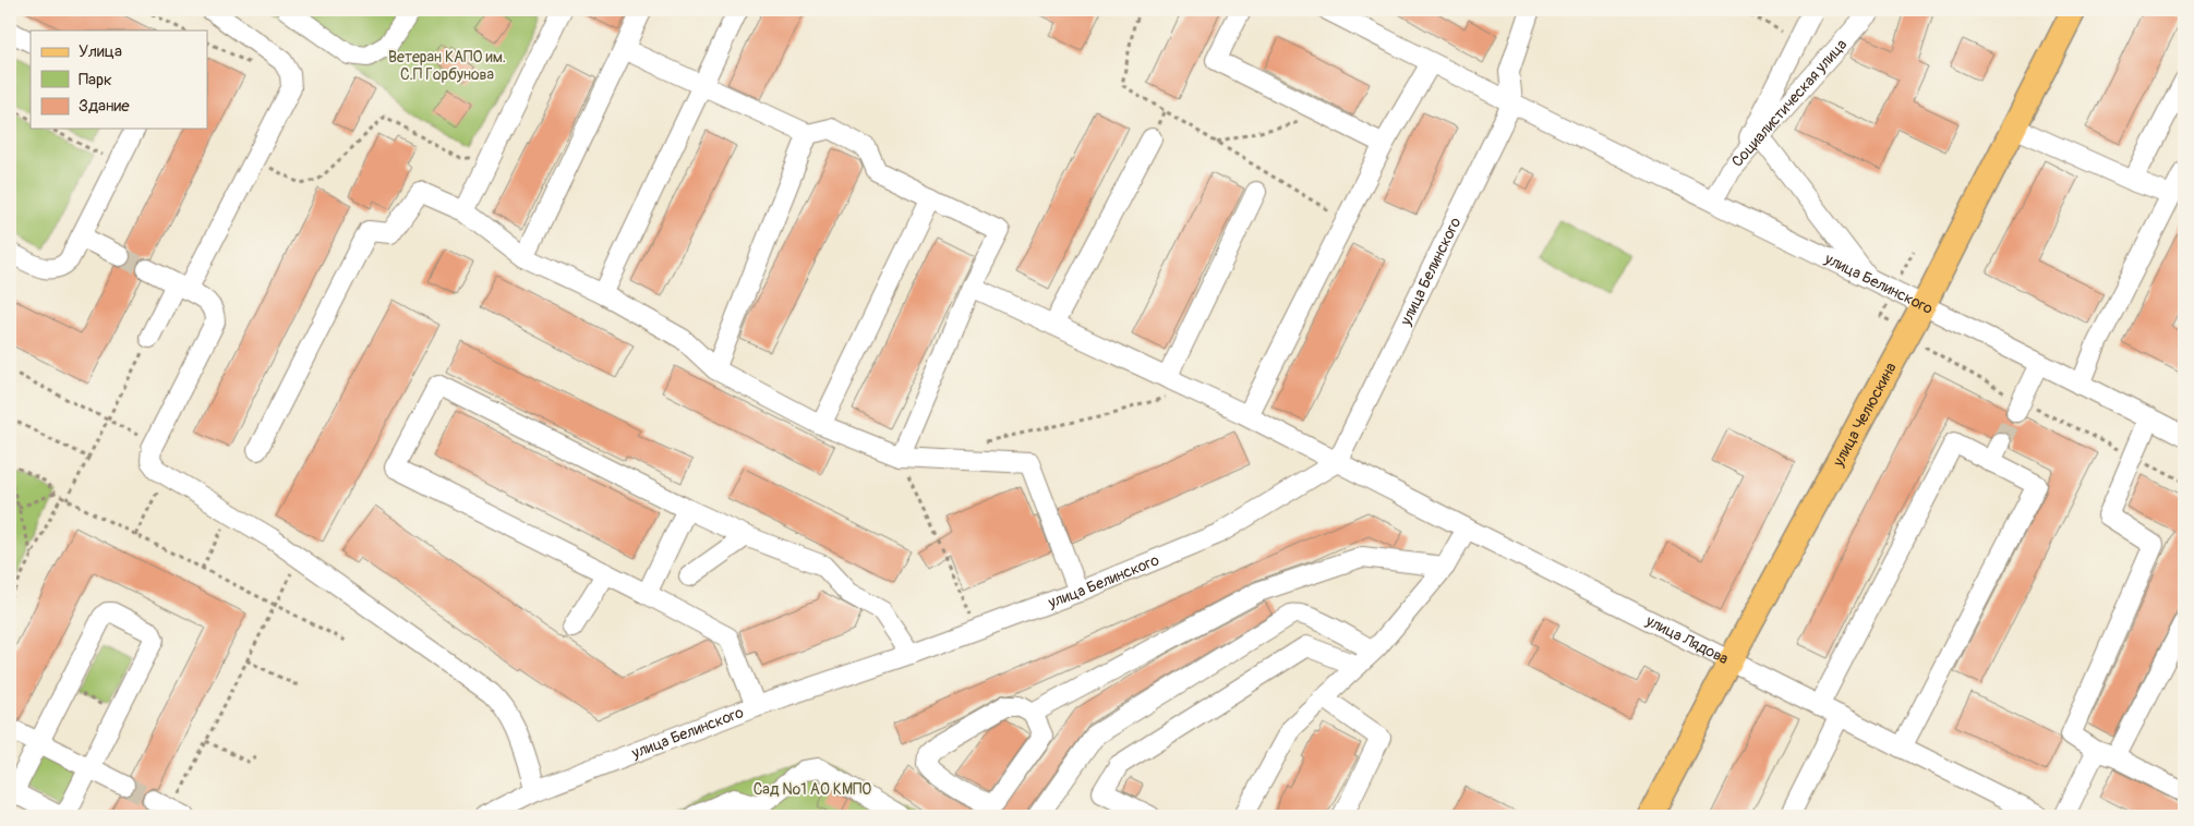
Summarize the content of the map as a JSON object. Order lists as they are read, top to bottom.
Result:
{
  "streets": {
    "main road": ["улица Челюскина"],
    "street": ["Социалистическая улица", "улица Белинского", "улица Лядова"]
  },
  "crossings": [
    ["Социалистическая улица", "улица Белинского"],
    ["улица Белинского", "улица Челюскина"],
    ["улица Белинского", "улица Лядова"],
    ["улица Челюскина", "улица Лядова"]
  ],
  "parks": ["Ветеран КАПО им. С.П Горбунова", "Сад №1 АО КМПО"],
  "legend": ["Улица", "Парк", "Здание"]
}
